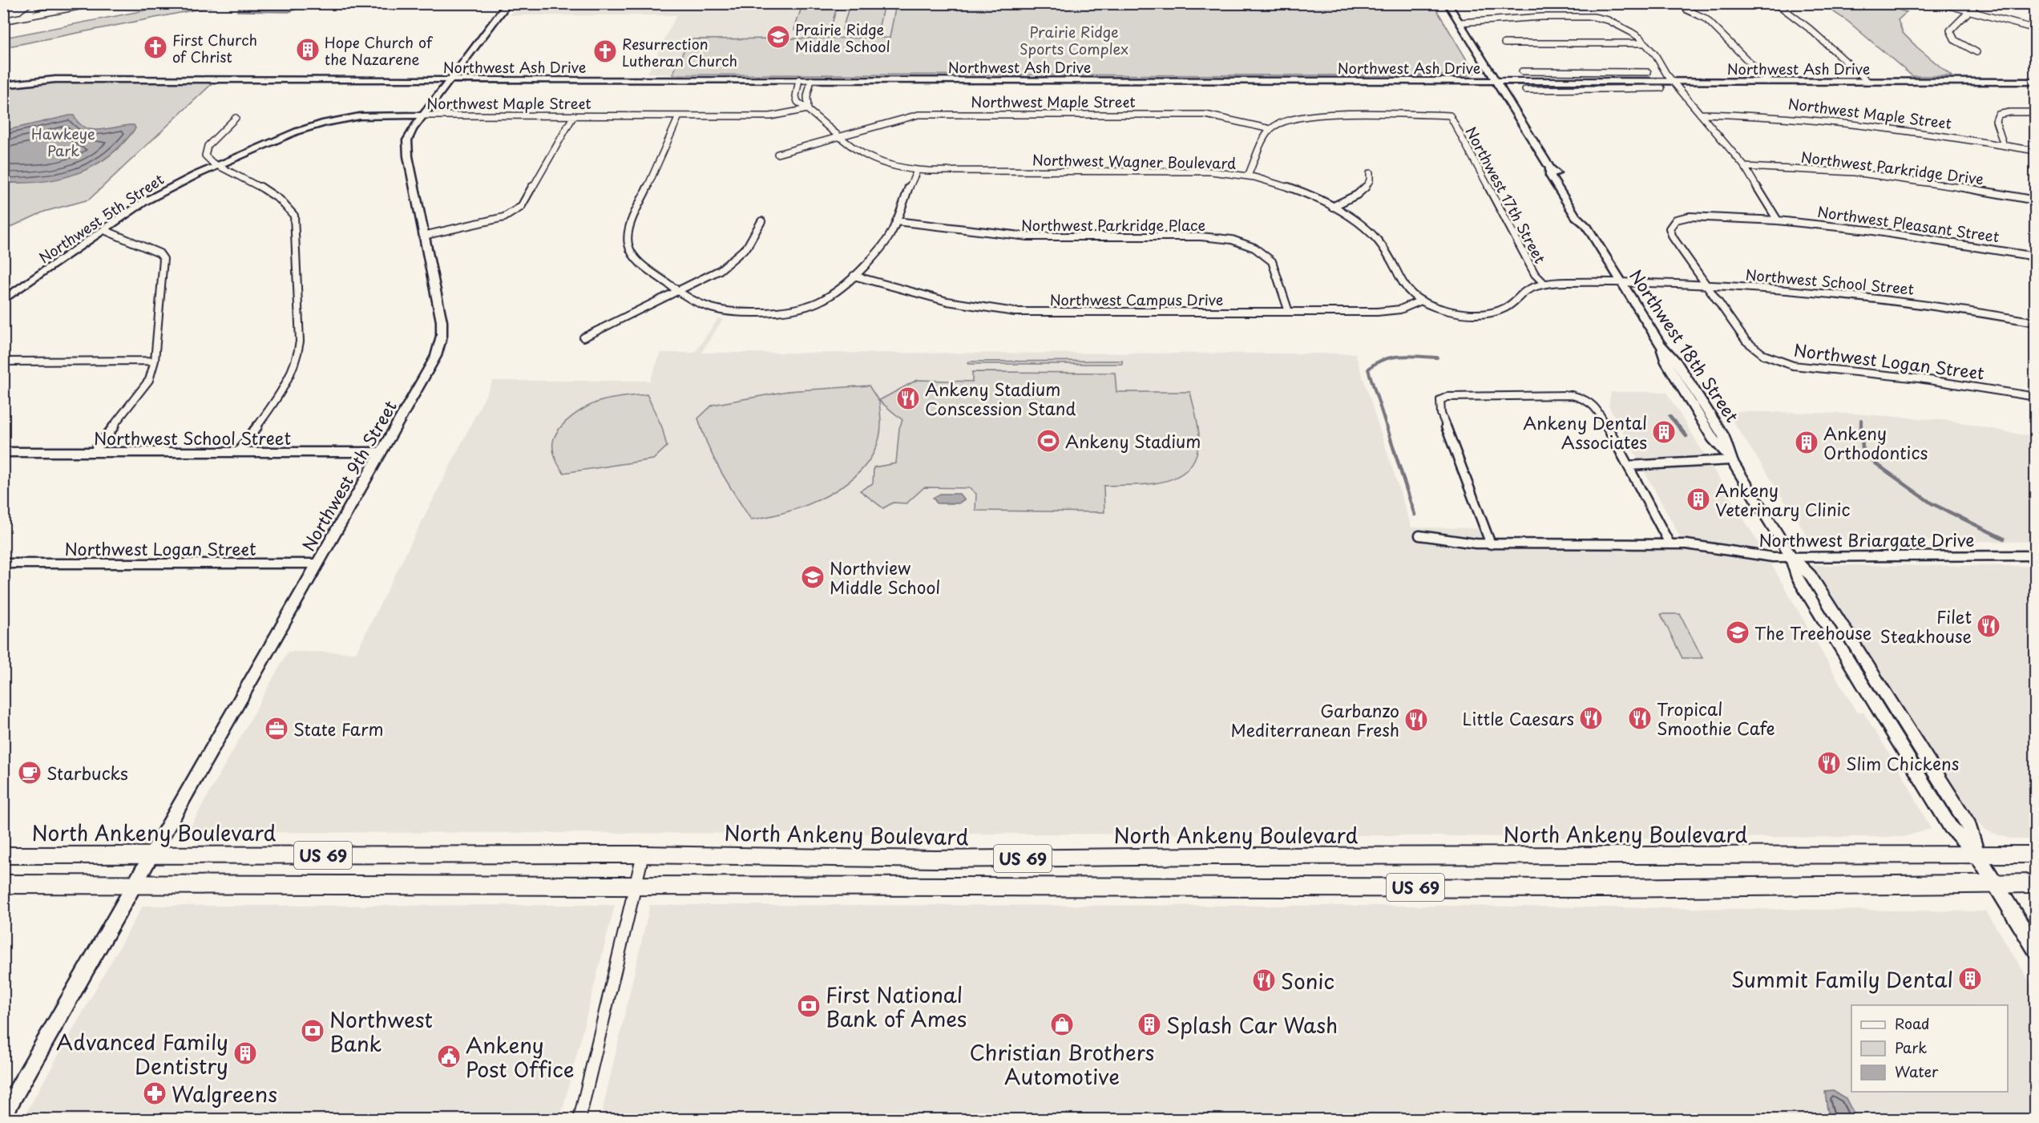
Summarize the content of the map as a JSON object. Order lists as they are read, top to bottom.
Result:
{
  "streets": {
    "main road": ["North Ankeny Boulevard", "US 69"],
    "street": [
      "Northwest Ash Drive",
      "Northwest Maple Street",
      "Northwest Wagner Boulevard",
      "Northwest Parkridge Drive",
      "Northwest 17th Street",
      "Northwest 5th Street",
      "Northwest Pleasant Street",
      "Northwest Parkridge Place",
      "Northwest School Street",
      "Northwest Campus Drive",
      "Northwest 18th Street",
      "Northwest Logan Street",
      "Northwest 9th Street",
      "Northwest Briargate Drive"
    ]
  },
  "crossings": [
    ["Northwest Ash Drive", "Northwest Wagner Boulevard"],
    ["Northwest Ash Drive", "Northwest 18th Street"],
    ["Northwest Ash Drive", "Northwest 9th Street"],
    ["Northwest Maple Street", "Northwest Wagner Boulevard"],
    ["Northwest Maple Street", "Northwest 17th Street"],
    ["Northwest Maple Street", "Northwest 5th Street"],
    ["Northwest Maple Street", "Northwest 9th Street"],
    ["Northwest Wagner Boulevard", "Northwest 17th Street"],
    ["Northwest Wagner Boulevard", "Northwest School Street"],
    ["Northwest Wagner Boulevard", "Northwest Campus Drive"],
    ["Northwest Wagner Boulevard", "Northwest 18th Street"],
    ["Northwest Pleasant Street", "Northwest School Street"],
    ["Northwest Pleasant Street", "Northwest Logan Street"],
    ["Northwest Parkridge Place", "Northwest Campus Drive"],
    ["Northwest School Street", "Northwest 18th Street"],
    ["Northwest School Street", "Northwest Logan Street"],
    ["Northwest School Street", "Northwest 9th Street"],
    ["Northwest Logan Street", "Northwest 9th Street"],
    ["Northwest 9th Street", "North Ankeny Boulevard"]
  ],
  "parks": ["Prairie Ridge Sports Complex", "Hawkeye Park"],
  "places": {
    "school or university": ["Prairie Ridge Middle School", "Northview Middle School", "The Treehouse"],
    "church": ["First Church of Christ", "Resurrection Lutheran Church"],
    "building": [
      "Hope Church of the Nazarene",
      "Ankeny Dental Associates",
      "Ankeny Orthodontics",
      "Ankeny Veterinary Clinic",
      "Summit Family Dental",
      "Splash Car Wash",
      "Advanced Family Dentistry"
    ],
    "restaurant": [
      "Ankeny Stadium Conscession Stand",
      "Filet Steakhouse",
      "Little Caesars",
      "Tropical Smoothie Cafe",
      "Garbanzo Mediterranean Fresh",
      "Slim Chickens",
      "Sonic"
    ],
    "sports": ["Ankeny Stadium"],
    "office": ["State Farm"],
    "cafe": ["Starbucks"],
    "bank": ["First National Bank of Ames", "Northwest Bank"],
    "shop": ["Christian Brothers Automotive"],
    "public building": ["Ankeny Post Office"],
    "pharmacy": ["Walgreens"]
  },
  "legend": ["Road", "Park", "Water"]
}
